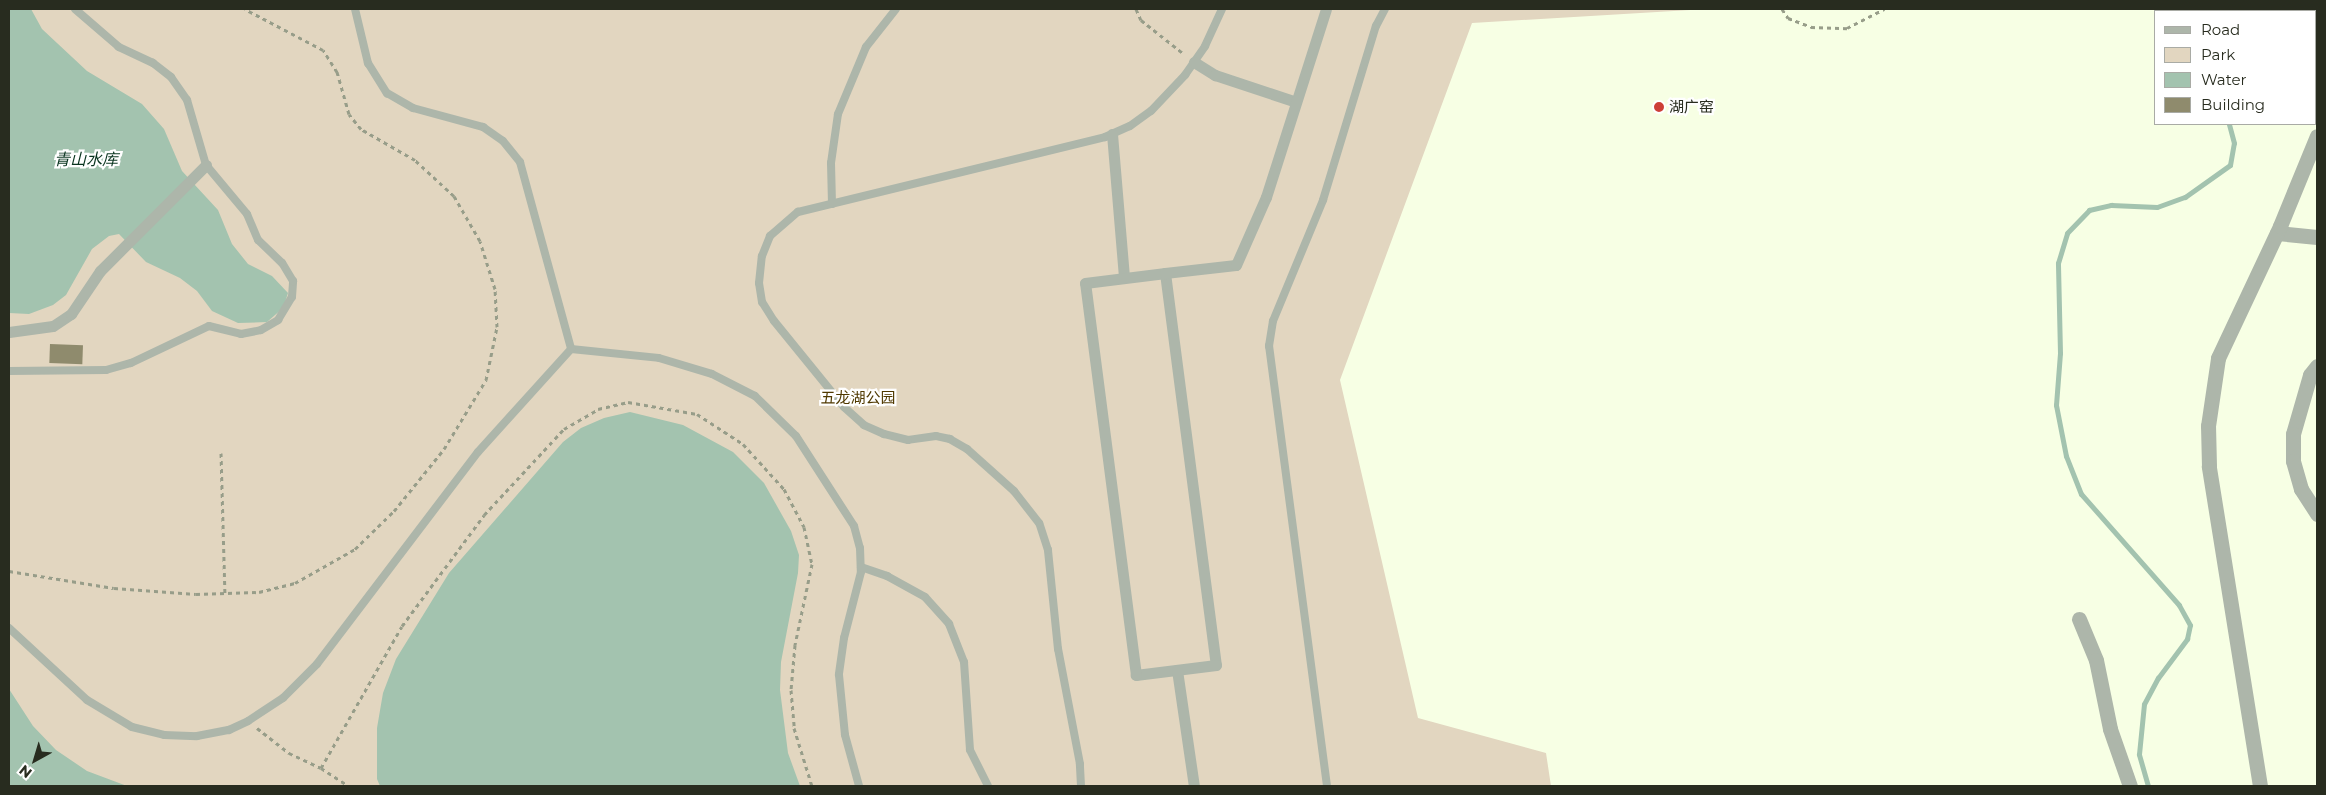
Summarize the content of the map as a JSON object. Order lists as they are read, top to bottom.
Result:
{
  "water": ["青山水库"],
  "parks": ["五龙湖公园"],
  "places": ["湖广窑"],
  "legend": [
    "Road",
    "Park",
    "Water",
    "Building"
  ],
  "north": "bottom left"
}
